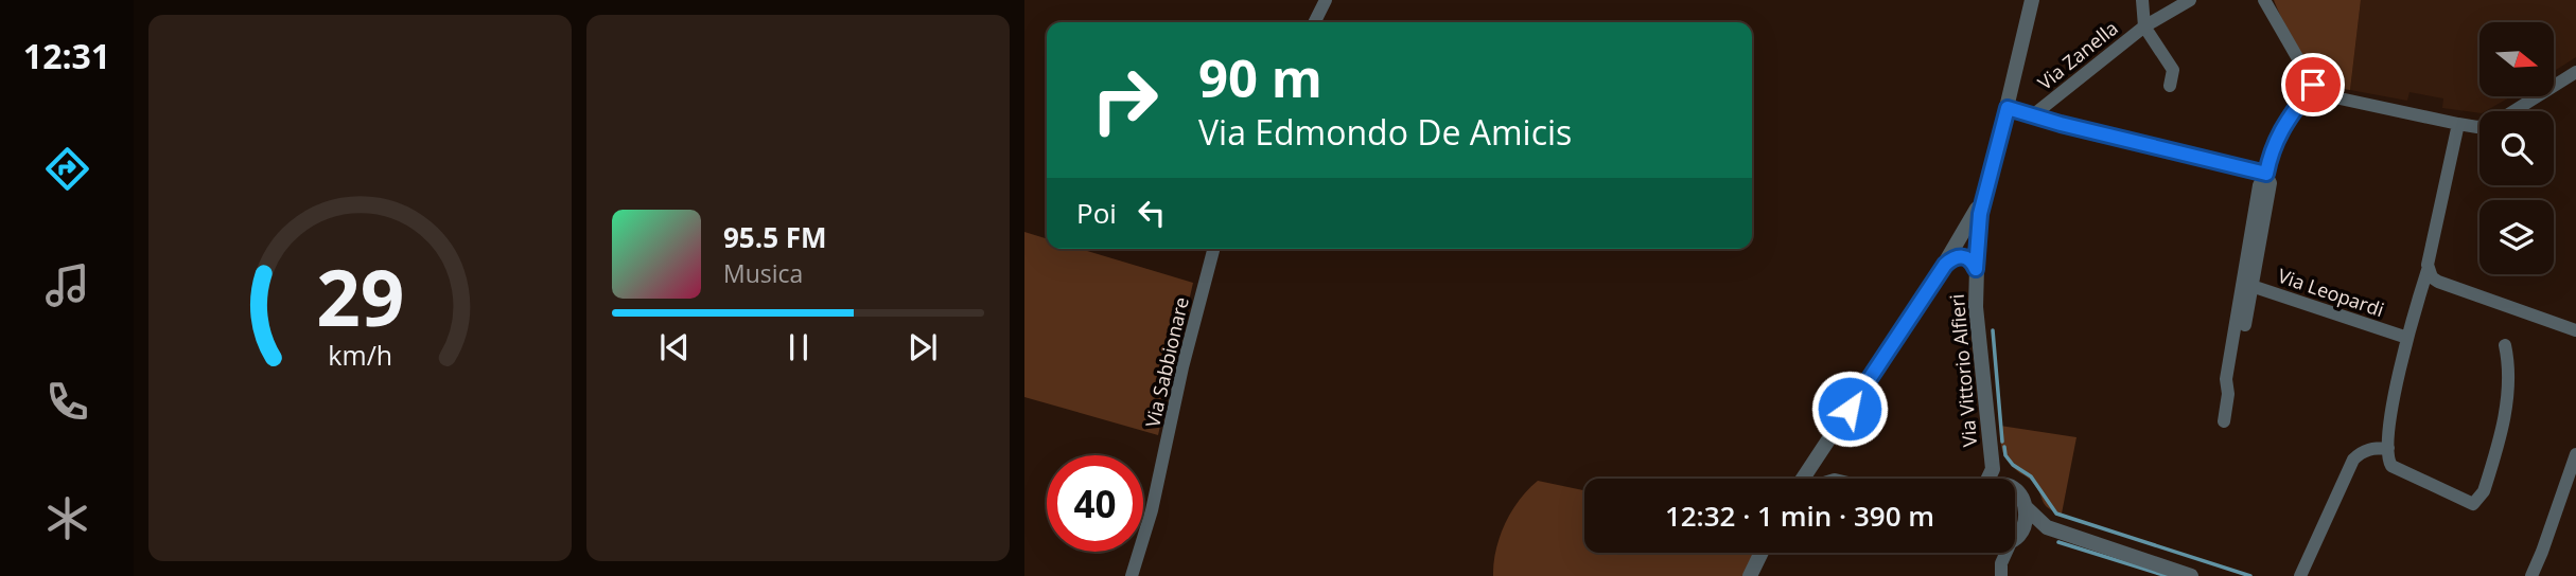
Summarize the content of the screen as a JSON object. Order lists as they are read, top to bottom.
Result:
{
  "streets": {
    "street": [
      "Via Zanella",
      "Via Leopardi",
      "Via Sabbionare",
      "Via Vittorio Alfieri"
    ]
  },
  "north": "right",
  "page": {
    "tabs": "12:31",
    "turn": ["90 m", "Via Edmondo De Amicis"],
    "then": "Poi",
    "song": ["95.5 FM", "Musica"],
    "limit": "40",
    "trip": "12:32 · 1 min · 390 m",
    "gauge": ["29", "km/h"]
  }
}
